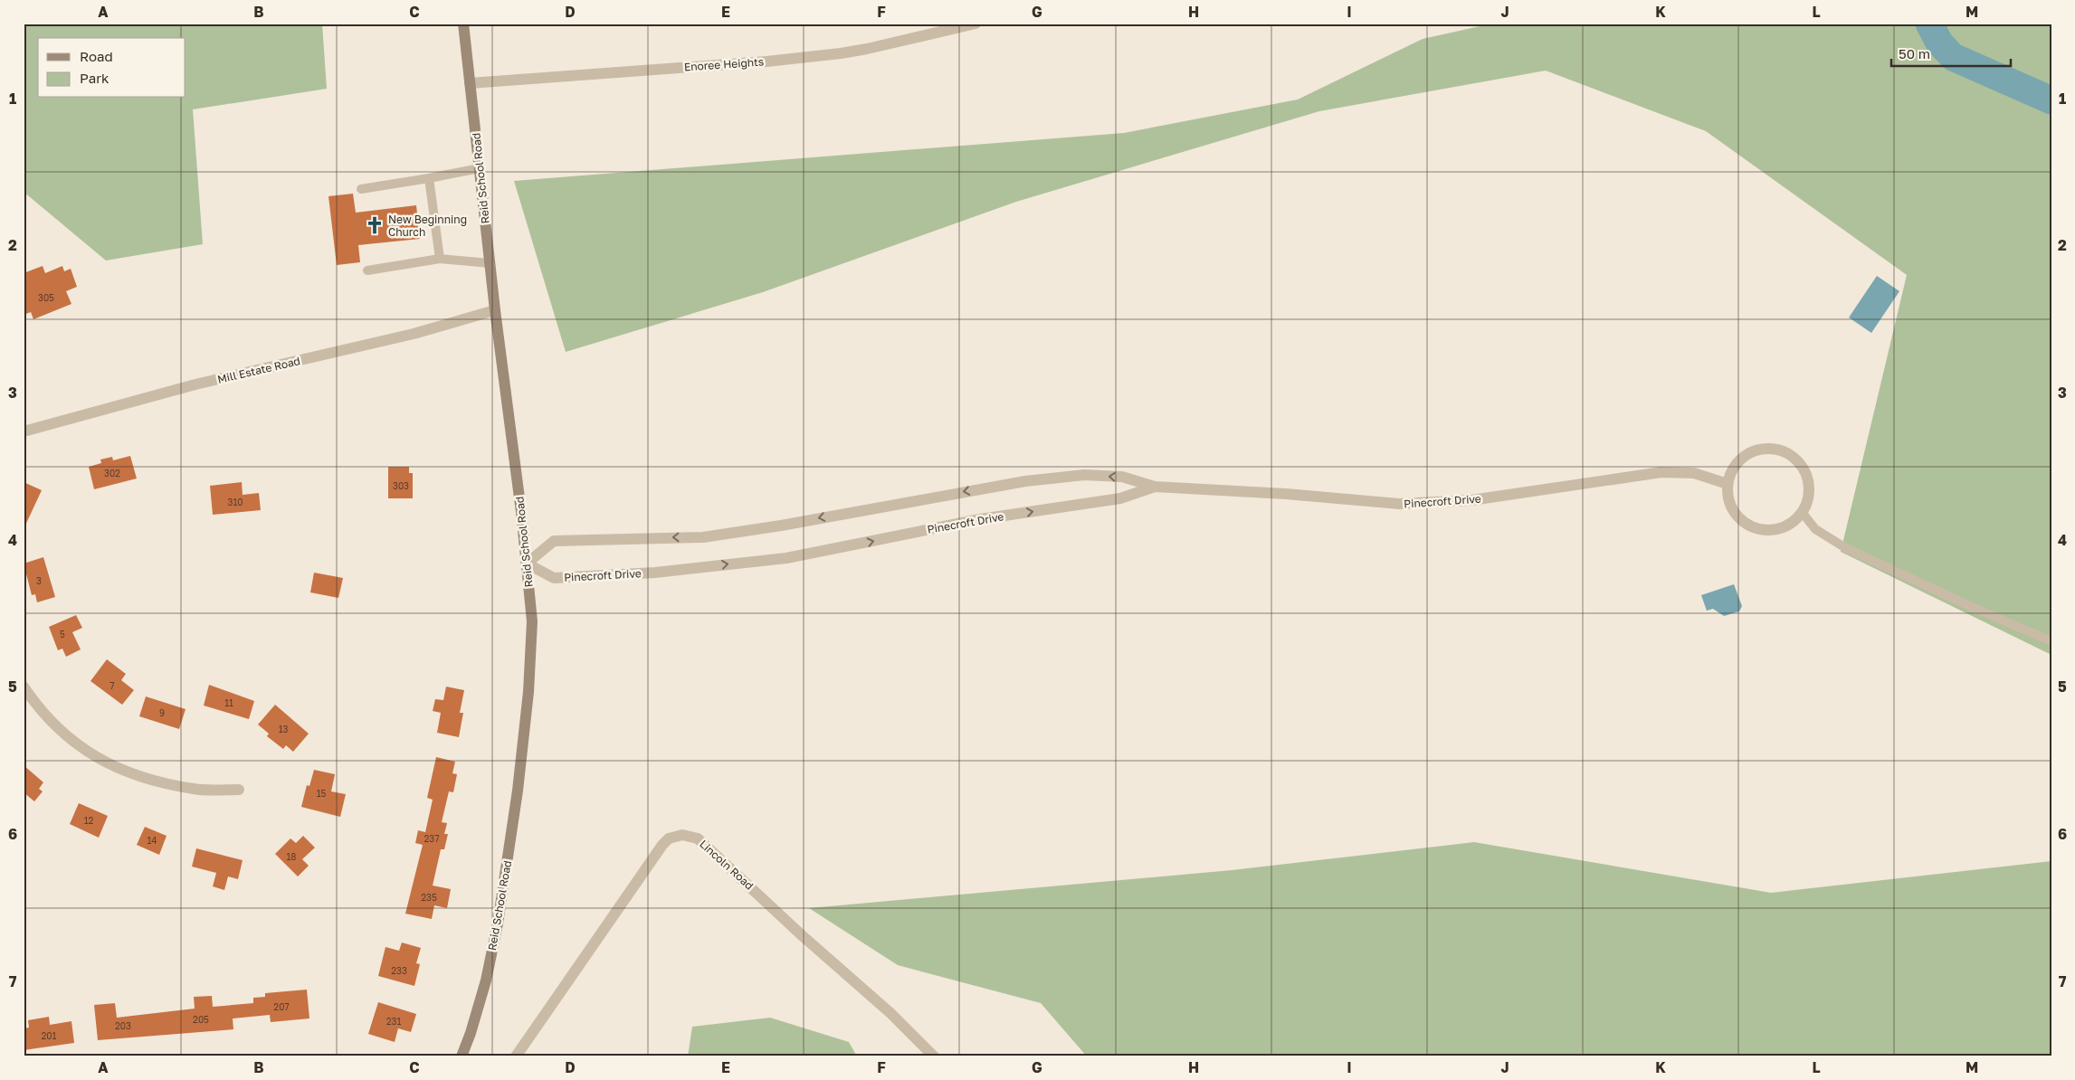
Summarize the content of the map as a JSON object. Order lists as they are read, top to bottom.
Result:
{
  "streets": {
    "street": [
      "Enoree Heights",
      "Reid School Road",
      "Mill Estate Road",
      "Pinecroft Drive",
      "Lincoln Road"
    ]
  },
  "crossings": [
    ["Enoree Heights", "Reid School Road"],
    ["Reid School Road", "Mill Estate Road"],
    ["Reid School Road", "Pinecroft Drive"]
  ],
  "places": {
    "church": ["New Beginning Church"]
  },
  "house_numbers": [
    "305",
    "302",
    "303",
    "310",
    "3",
    "5",
    "7",
    "11",
    "9",
    "13",
    "15",
    "12",
    "237",
    "14",
    "18",
    "235",
    "233",
    "207",
    "205",
    "231",
    "203",
    "201"
  ],
  "legend": ["Road", "Park"],
  "scale_bar": "50 m",
  "grid": {
    "columns": [
      "A",
      "B",
      "C",
      "D",
      "E",
      "F",
      "G",
      "H",
      "I",
      "J",
      "K",
      "L",
      "M"
    ],
    "rows": [
      "1",
      "2",
      "3",
      "4",
      "5",
      "6",
      "7"
    ]
  }
}
